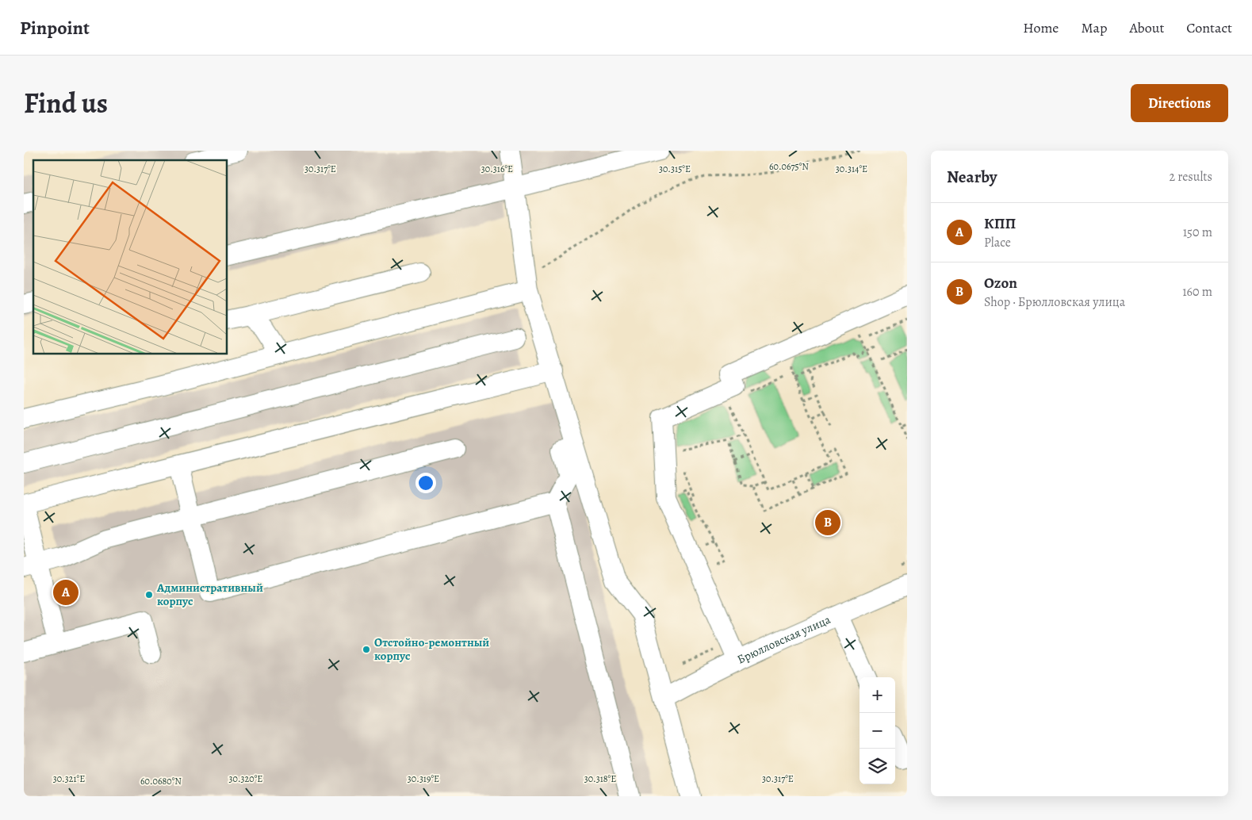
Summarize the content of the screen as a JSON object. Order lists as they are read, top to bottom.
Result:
{
  "streets": {
    "street": ["Брюлловская улица"]
  },
  "places": ["Административный корпус", "Отстойно-ремонтный корпус"],
  "page": {
    "header": "Pinpoint",
    "nav": [
      "Home",
      "Map",
      "About",
      "Contact"
    ],
    "title": "Find us",
    "buttons": "Directions",
    "heading": ["Nearby", "2 results"],
    "list": [
      {
        "mark": "A",
        "name": "КПП",
        "note": "Place",
        "value": "150 m"
      },
      {
        "mark": "B",
        "name": "Ozon",
        "note": "Shop · Брюлловская улица",
        "value": "160 m"
      }
    ],
    "pins": ["B", "A"],
    "map_buttons": ["+", "−"]
  },
  "coordinates": [
    "60.0675°N",
    "30.317°E",
    "30.316°E",
    "30.315°E",
    "30.314°E",
    "30.321°E",
    "30.320°E",
    "30.319°E",
    "30.318°E",
    "60.0680°N"
  ]
}
